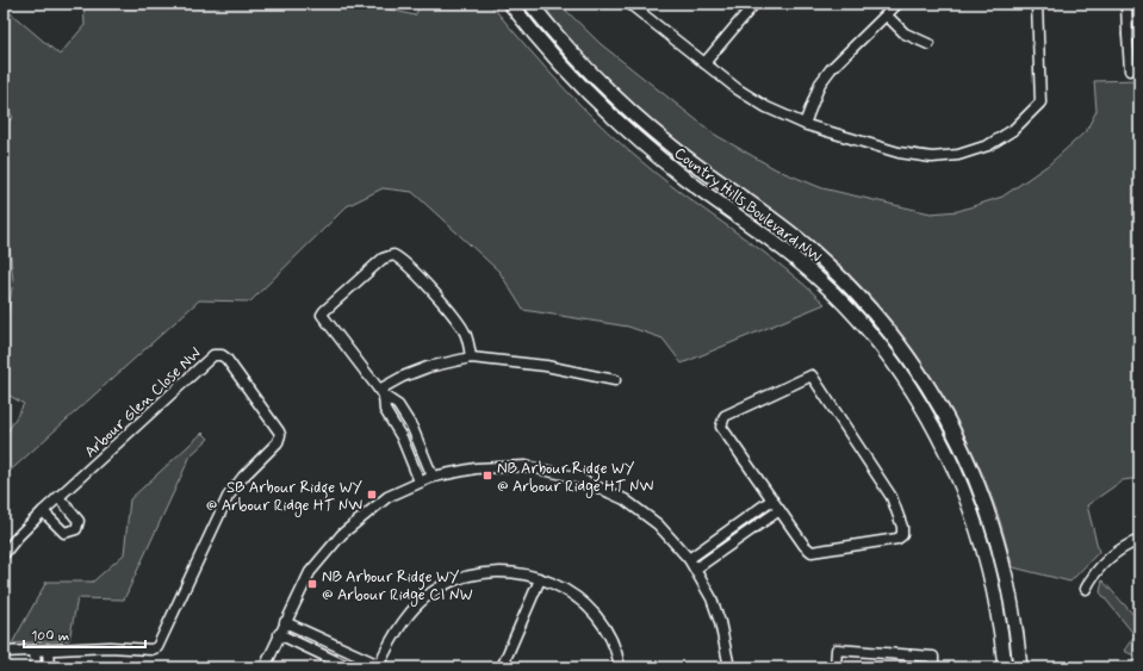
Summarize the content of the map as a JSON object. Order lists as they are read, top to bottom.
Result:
{
  "streets": {
    "main road": ["Country Hills Boulevard NW"],
    "street": ["Arbour Glen Close NW"]
  },
  "places": {
    "transit": ["NB Arbour Ridge WY @ Arbour Ridge HT NW", "SB Arbour Ridge WY @ Arbour Ridge HT NW", "NB Arbour Ridge WY @ Arbour Ridge CI NW"]
  },
  "scale_bar": "100 m"
}
